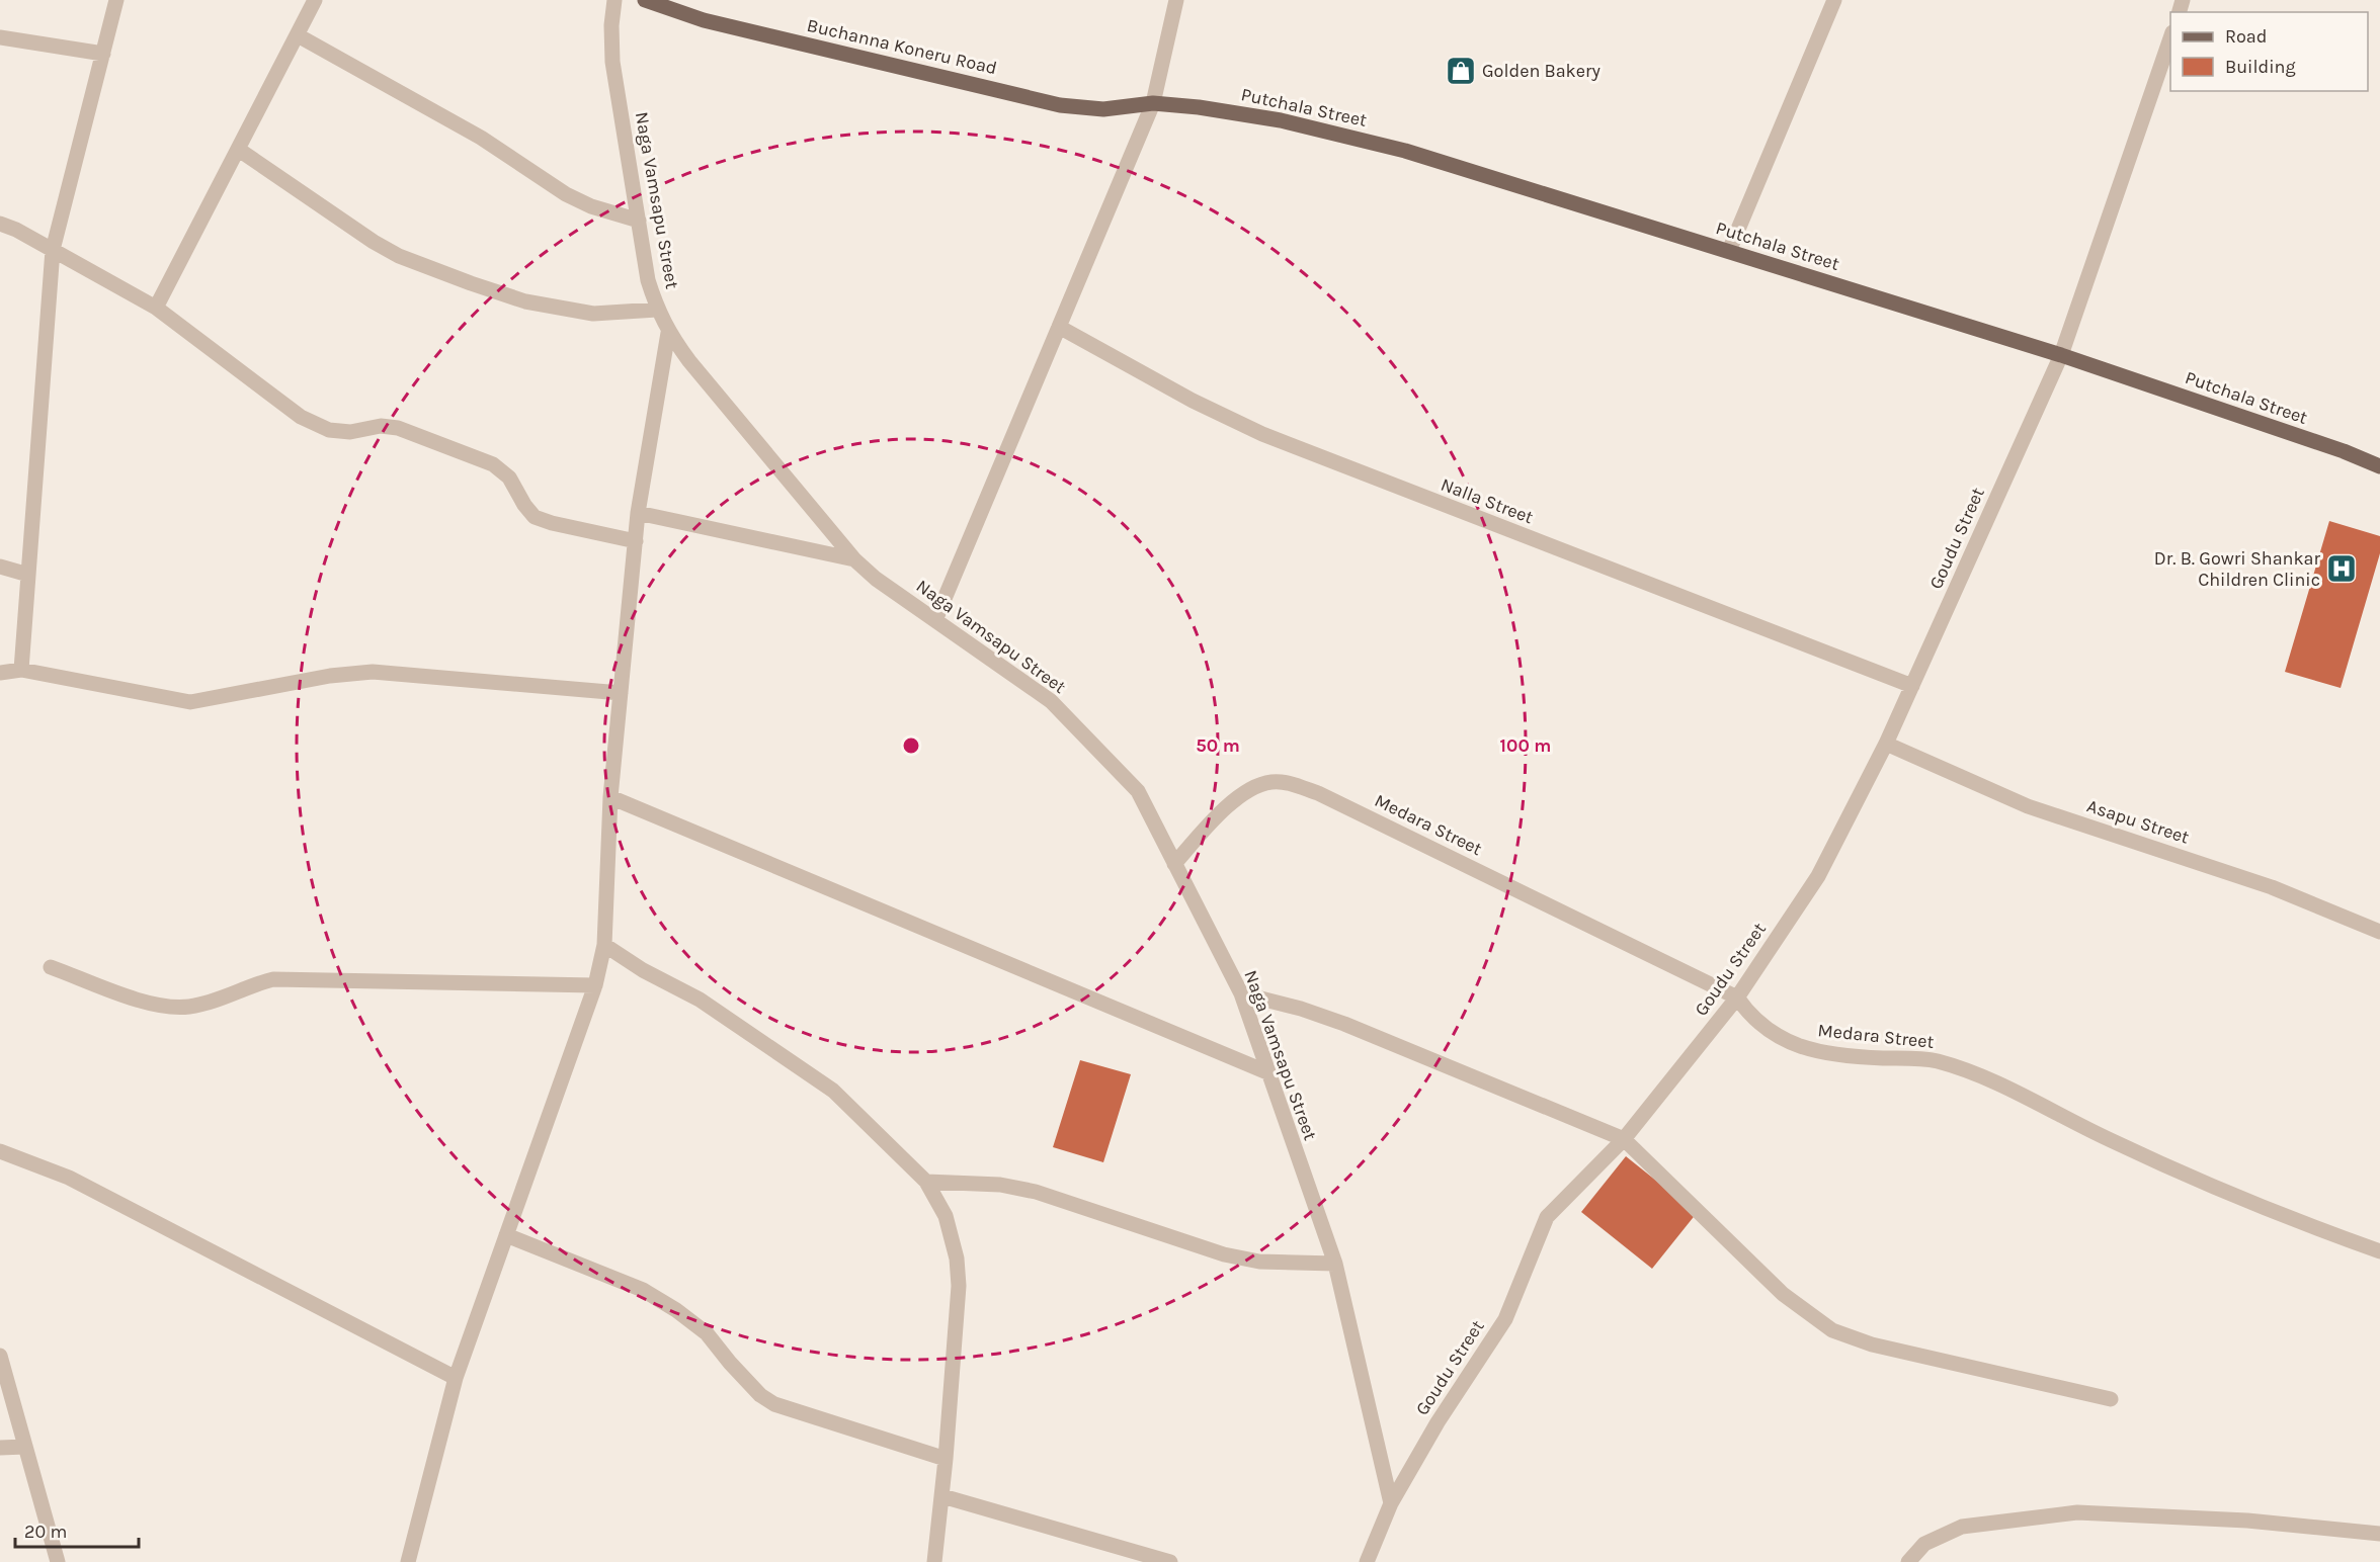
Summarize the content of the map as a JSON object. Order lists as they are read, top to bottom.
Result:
{
  "streets": {
    "main road": ["Buchanna Koneru Road", "Putchala Street"],
    "street": [
      "Naga Vamsapu Street",
      "Nalla Street",
      "Goudu Street",
      "Asapu Street",
      "Medara Street"
    ]
  },
  "crossings": [
    ["Buchanna Koneru Road", "Putchala Street"],
    ["Putchala Street", "Goudu Street"],
    ["Naga Vamsapu Street", "Goudu Street"],
    ["Naga Vamsapu Street", "Medara Street"],
    ["Nalla Street", "Goudu Street"],
    ["Goudu Street", "Asapu Street"],
    ["Goudu Street", "Medara Street"]
  ],
  "places": {
    "shop": ["Golden Bakery"],
    "hospital": ["Dr. B. Gowri Shankar Children Clinic"]
  },
  "legend": ["Road", "Building"],
  "scale_bar": "20 m",
  "rings": ["50 m", "100 m"]
}
